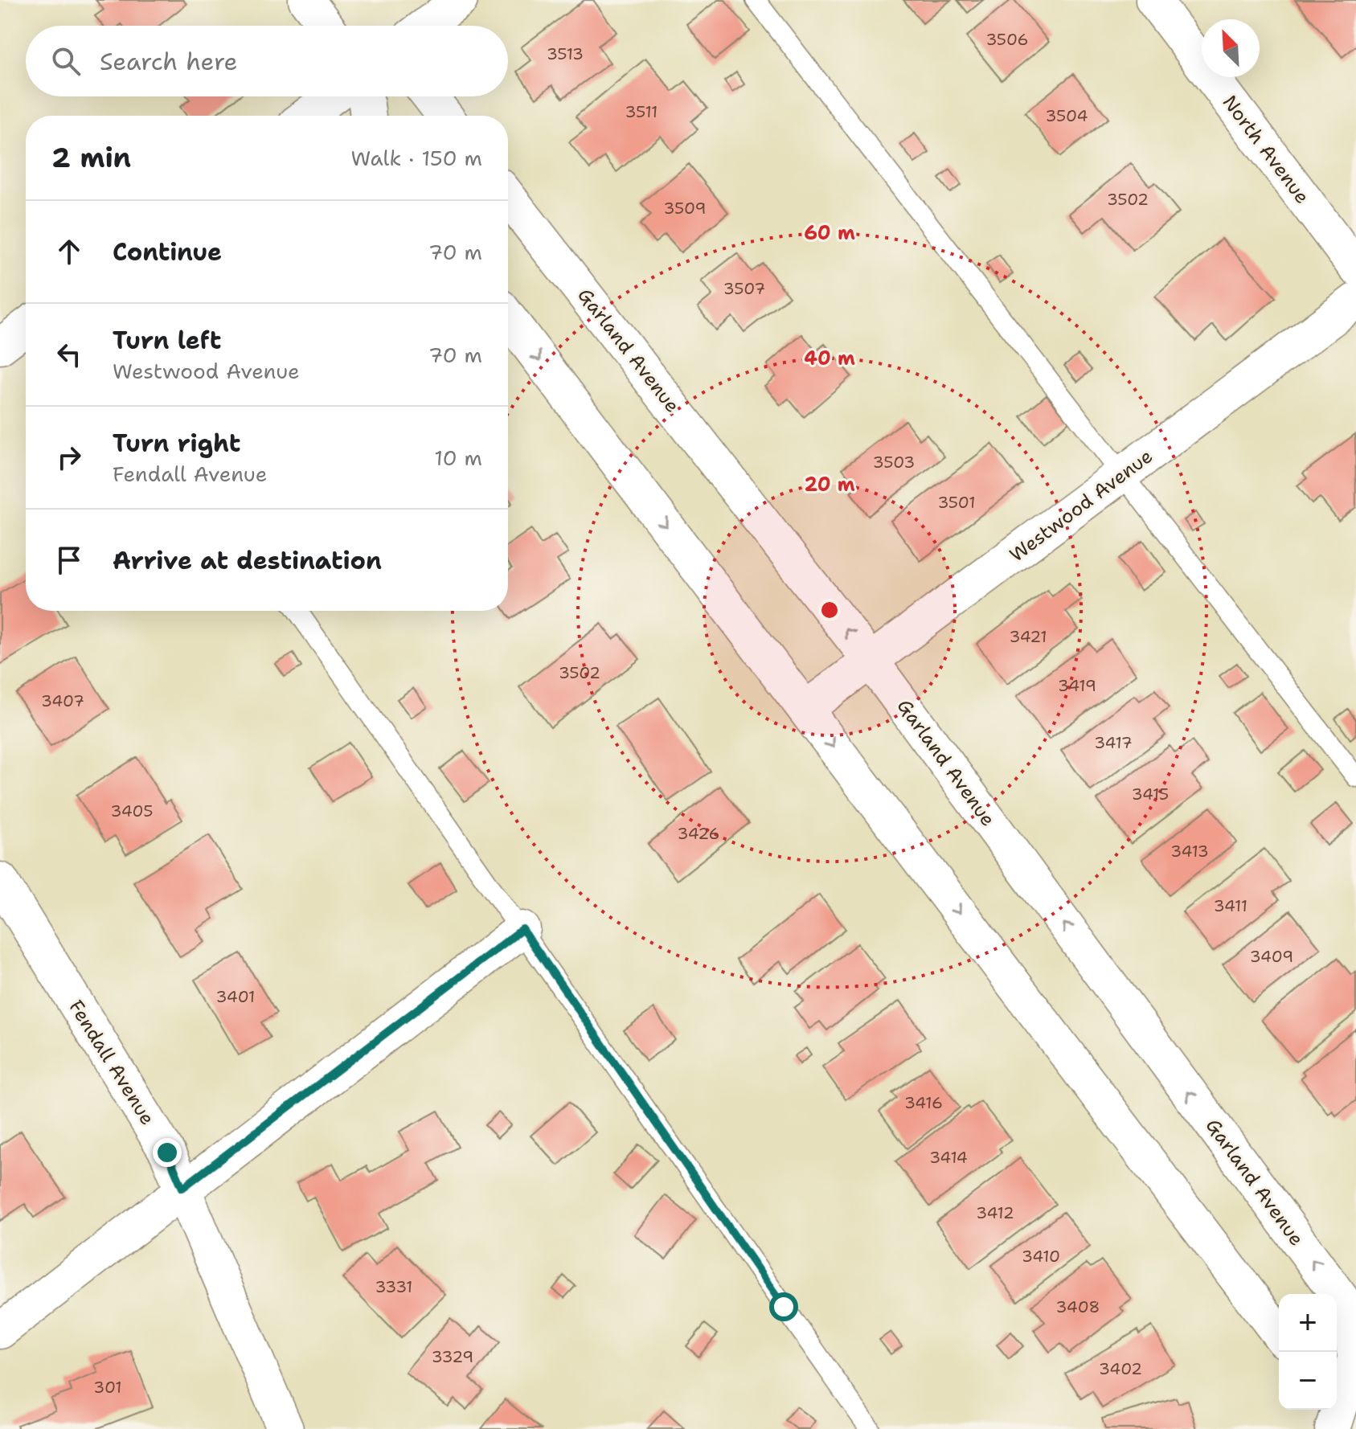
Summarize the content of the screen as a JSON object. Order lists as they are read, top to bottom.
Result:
{
  "streets": {
    "street": [
      "North Avenue",
      "Garland Avenue",
      "Westwood Avenue",
      "Fendall Avenue"
    ]
  },
  "crossings": [
    ["Garland Avenue", "Westwood Avenue"]
  ],
  "house_numbers": [
    "3506",
    "3513",
    "3511",
    "3504",
    "3502",
    "3509",
    "3507",
    "3503",
    "3501",
    "3421",
    "3502",
    "3419",
    "3407",
    "3417",
    "3415",
    "3405",
    "3426",
    "3413",
    "3411",
    "3409",
    "3401",
    "3416",
    "3414",
    "3412",
    "3410",
    "3331",
    "3408",
    "3329",
    "3402",
    "301"
  ],
  "north": "top left",
  "page": {
    "search": "Search here",
    "heading": ["2 min", "Walk · 150 m"],
    "list": [
      ["Continue", "70 m"],
      ["Turn left", "Westwood Avenue", "70 m"],
      ["Turn right", "Fendall Avenue", "10 m"],
      "Arrive at destination"
    ],
    "map_buttons": ["+", "−"]
  },
  "rings": ["60 m", "40 m", "20 m"]
}
